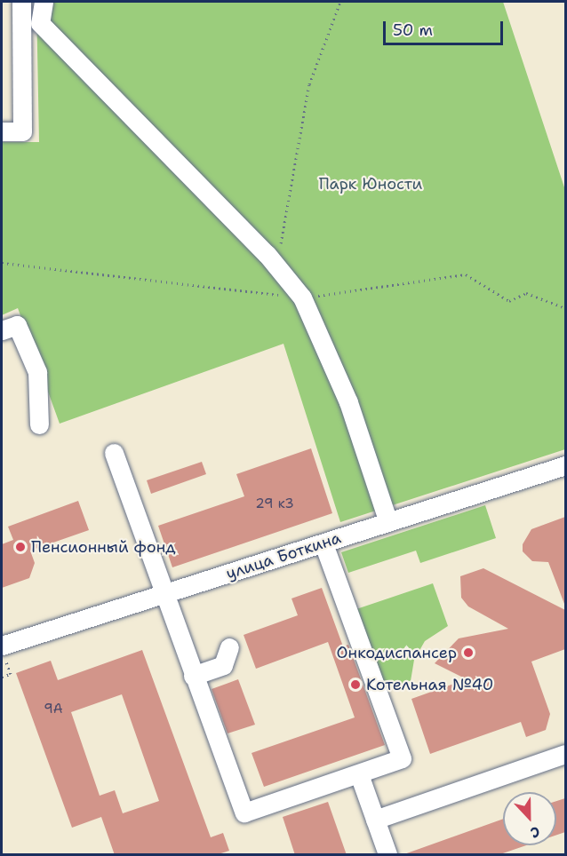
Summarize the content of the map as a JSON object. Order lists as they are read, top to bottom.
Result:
{
  "streets": {
    "street": ["улица Боткина"]
  },
  "parks": ["Парк Юности"],
  "places": ["Пенсионный фонд", "Онкодиспансер", "Котельная №40"],
  "house_numbers": ["29 к3", "9А"],
  "scale_bar": "50 m",
  "north": "bottom"
}
